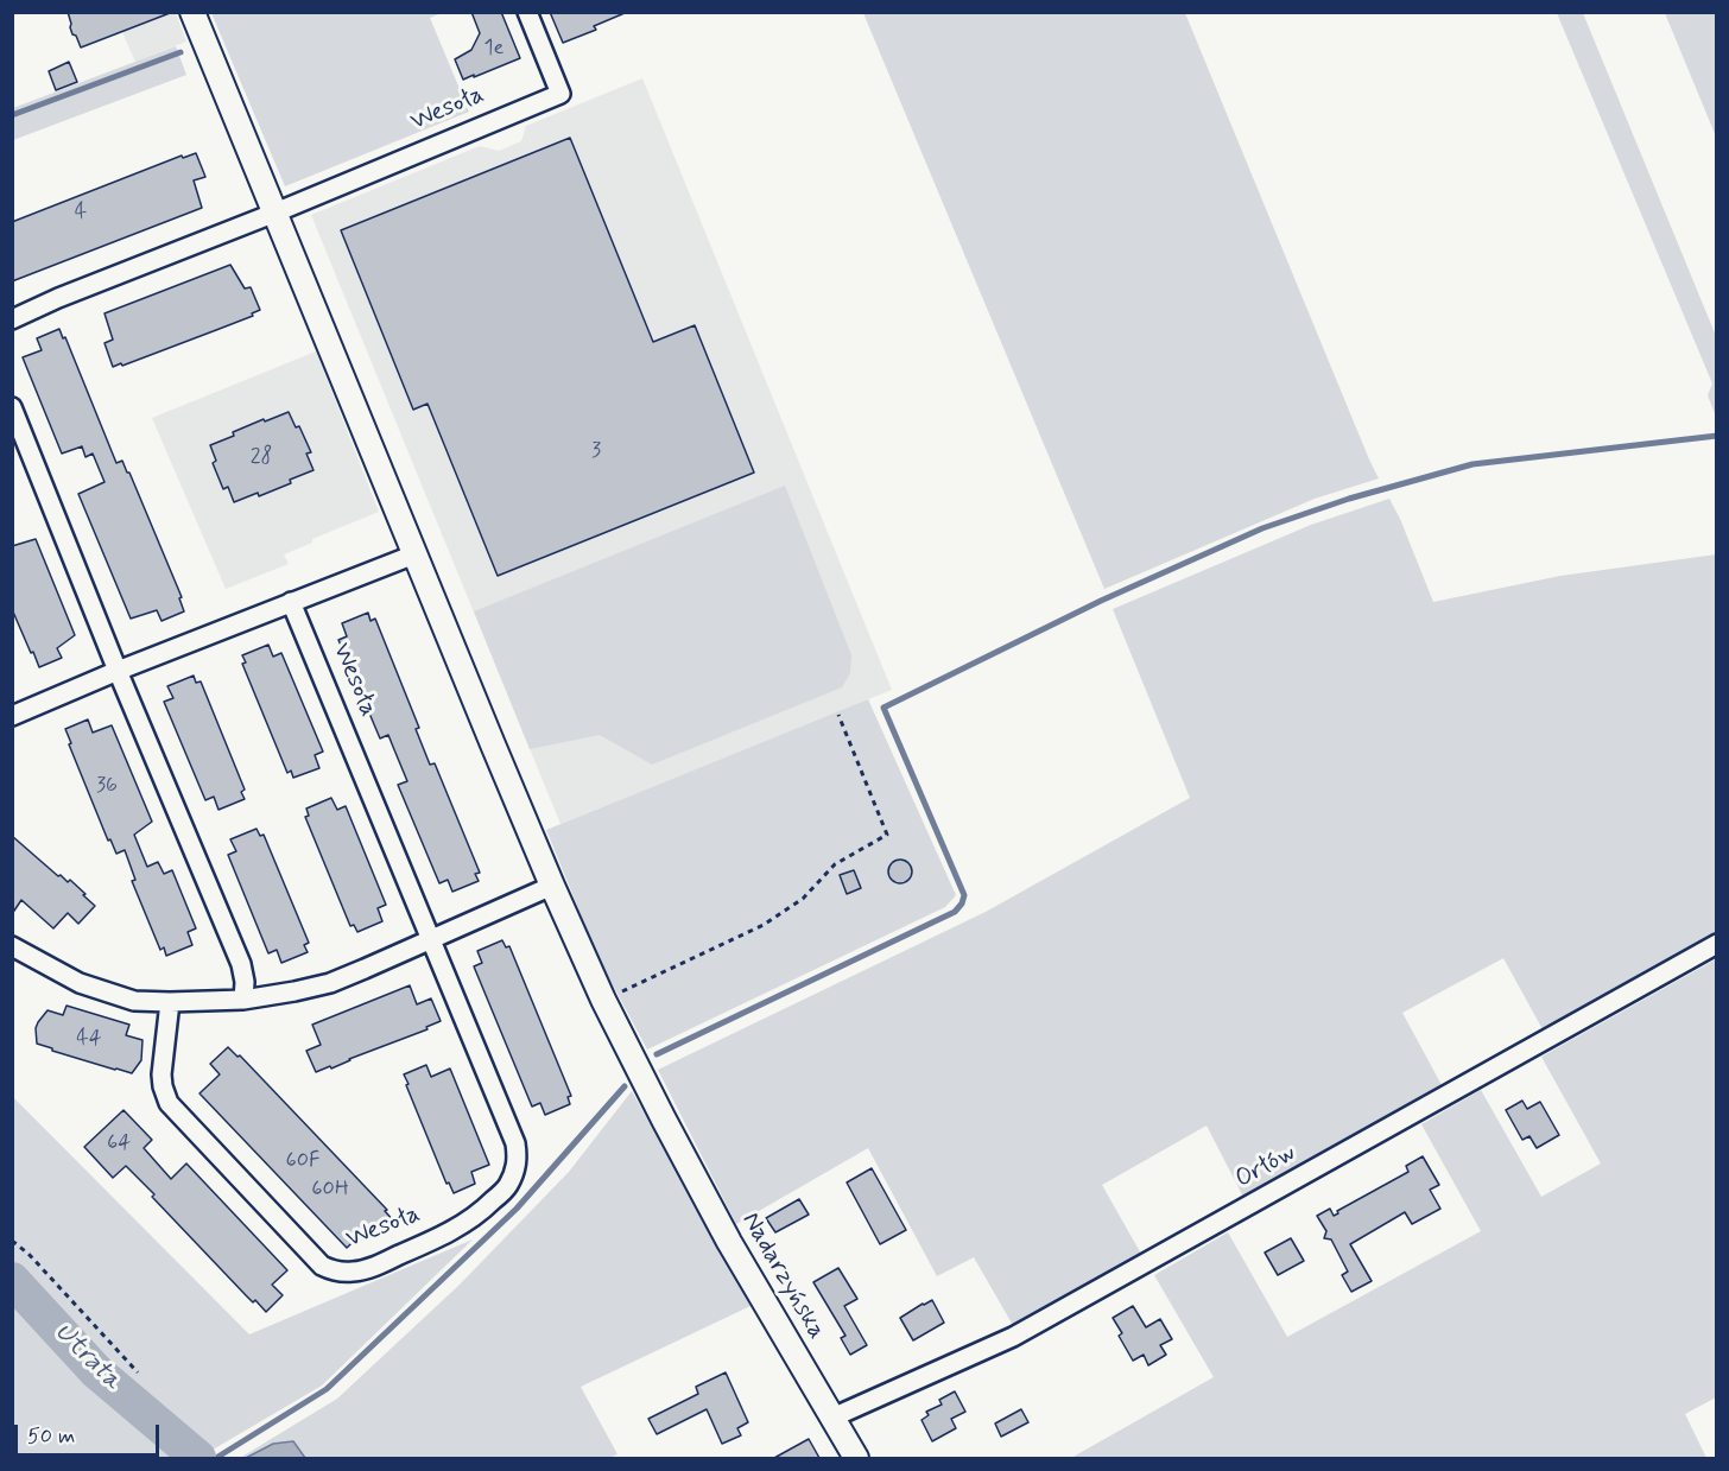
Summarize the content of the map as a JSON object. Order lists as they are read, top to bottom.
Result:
{
  "streets": {
    "street": ["Wesoła", "Orłów", "Nadarzyńska"]
  },
  "crossings": [
    ["Orłów", "Nadarzyńska"]
  ],
  "water": ["Utrata"],
  "house_numbers": [
    "1e",
    "4",
    "3",
    "28",
    "36",
    "44",
    "64",
    "60F",
    "60H"
  ],
  "scale_bar": "50 m"
}
